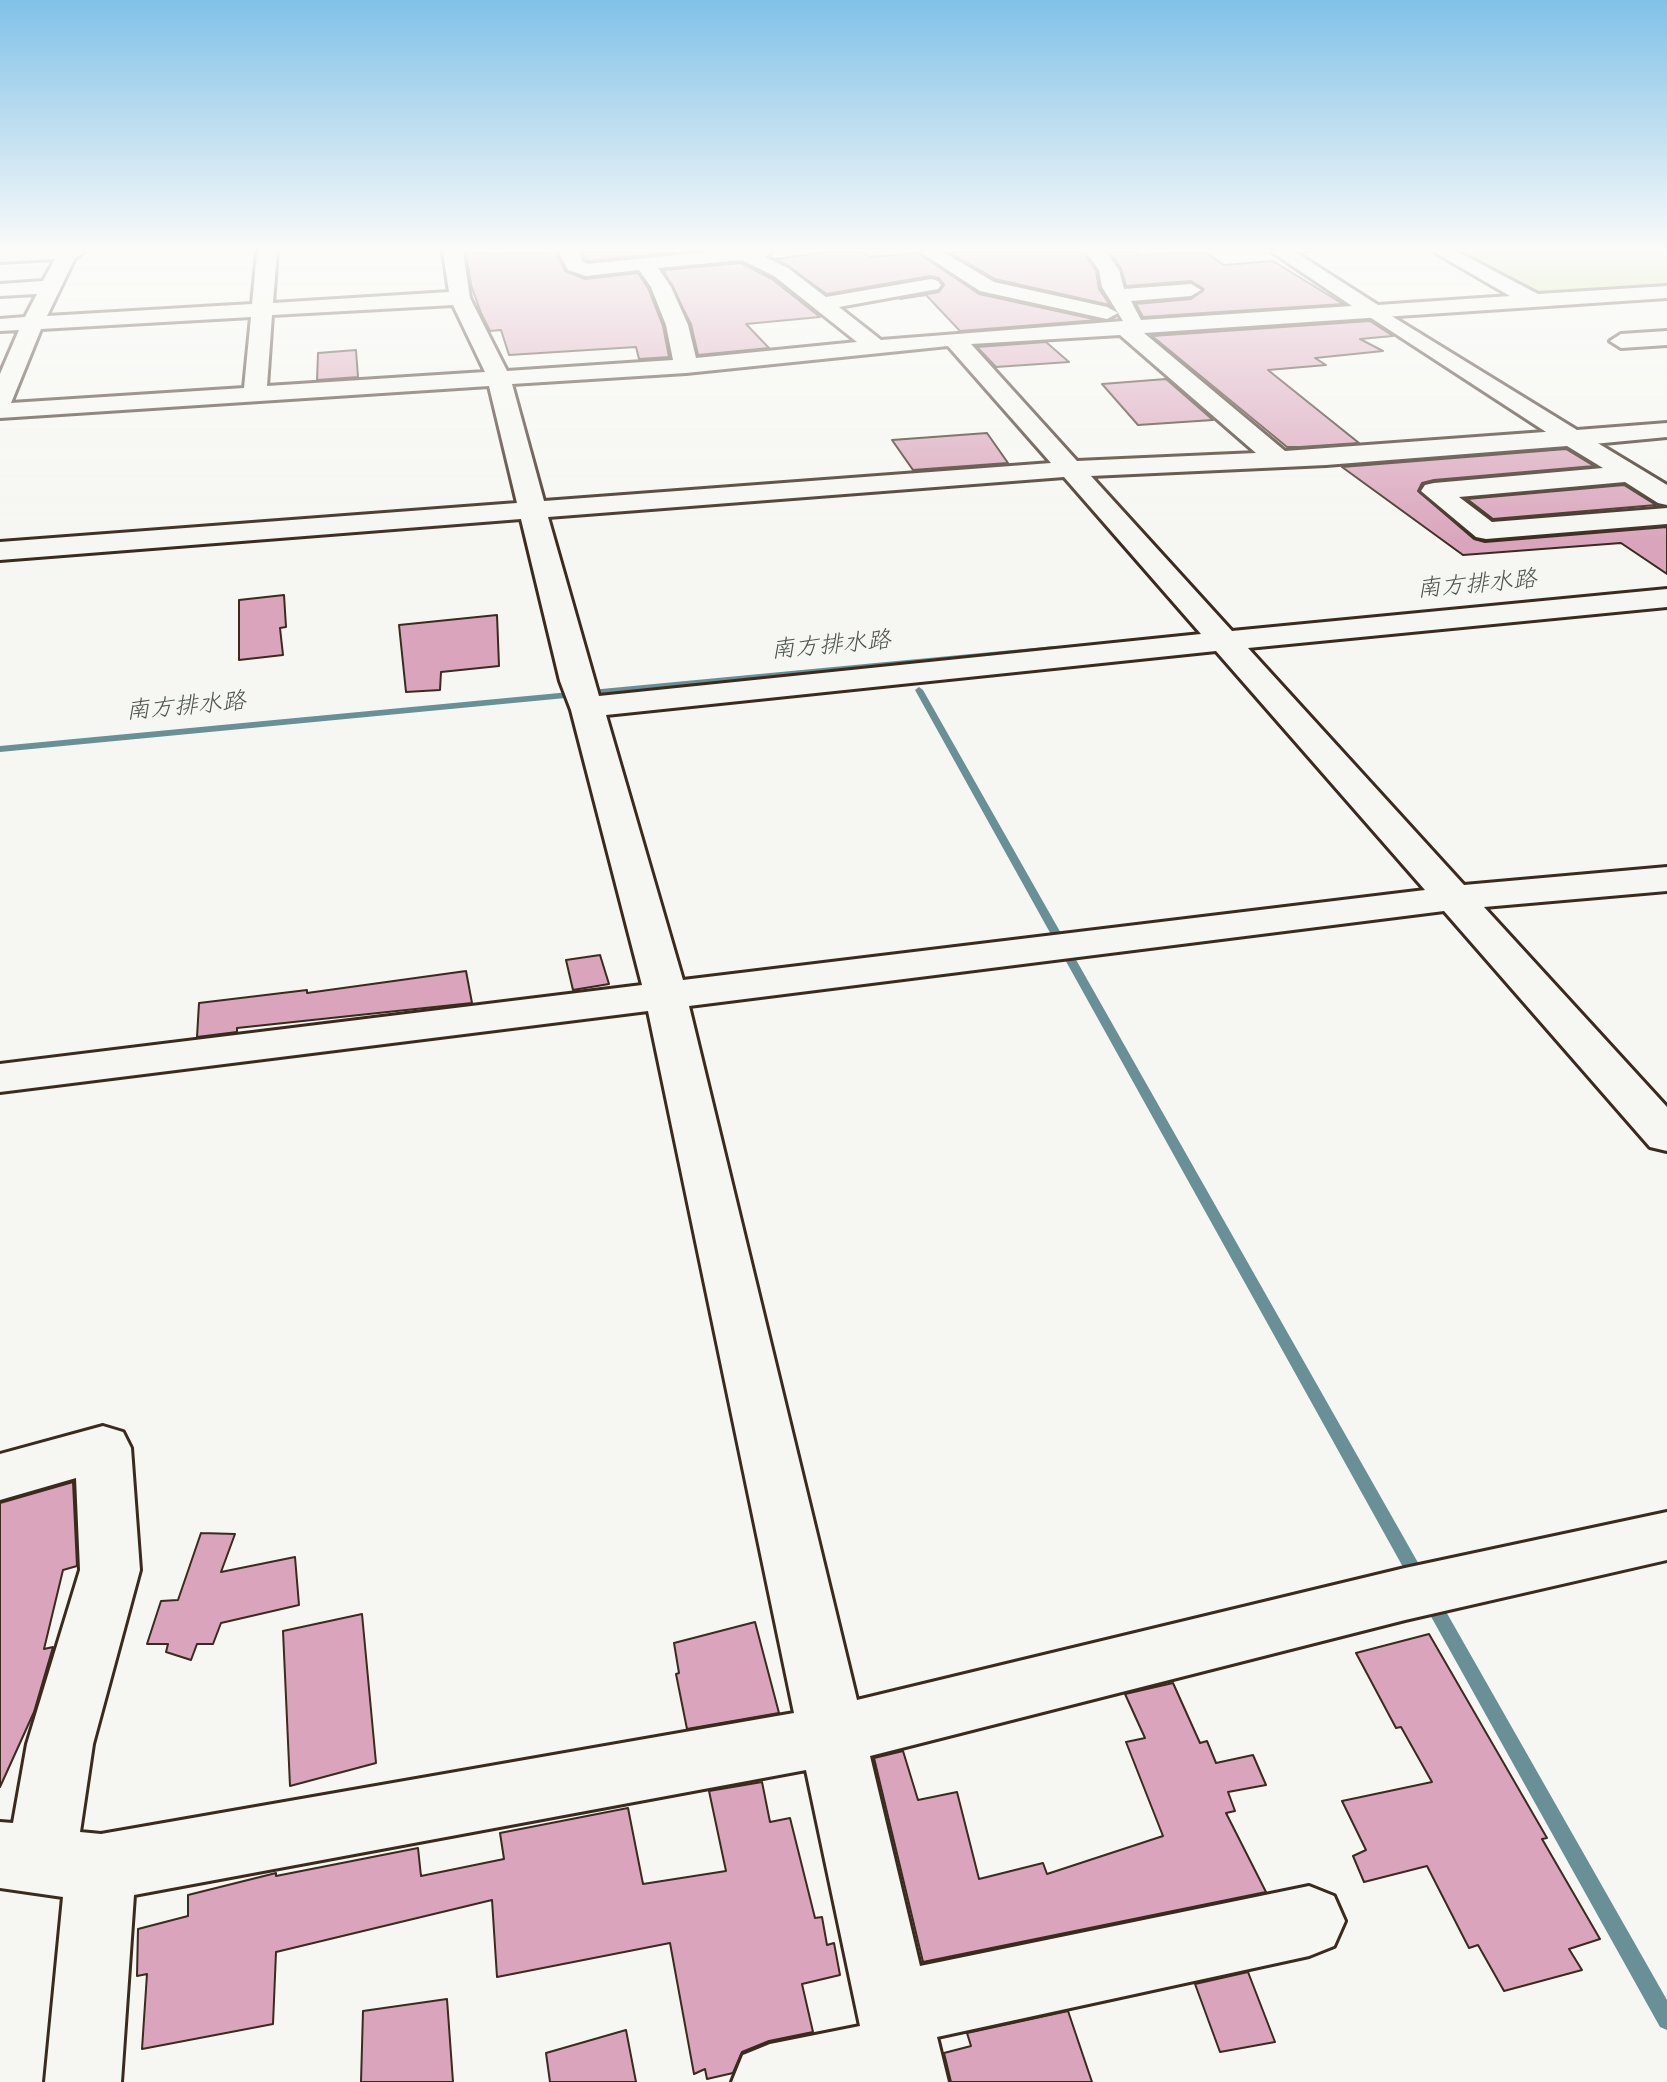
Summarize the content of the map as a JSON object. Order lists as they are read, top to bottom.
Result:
{
  "water": ["南方排水路"]
}
